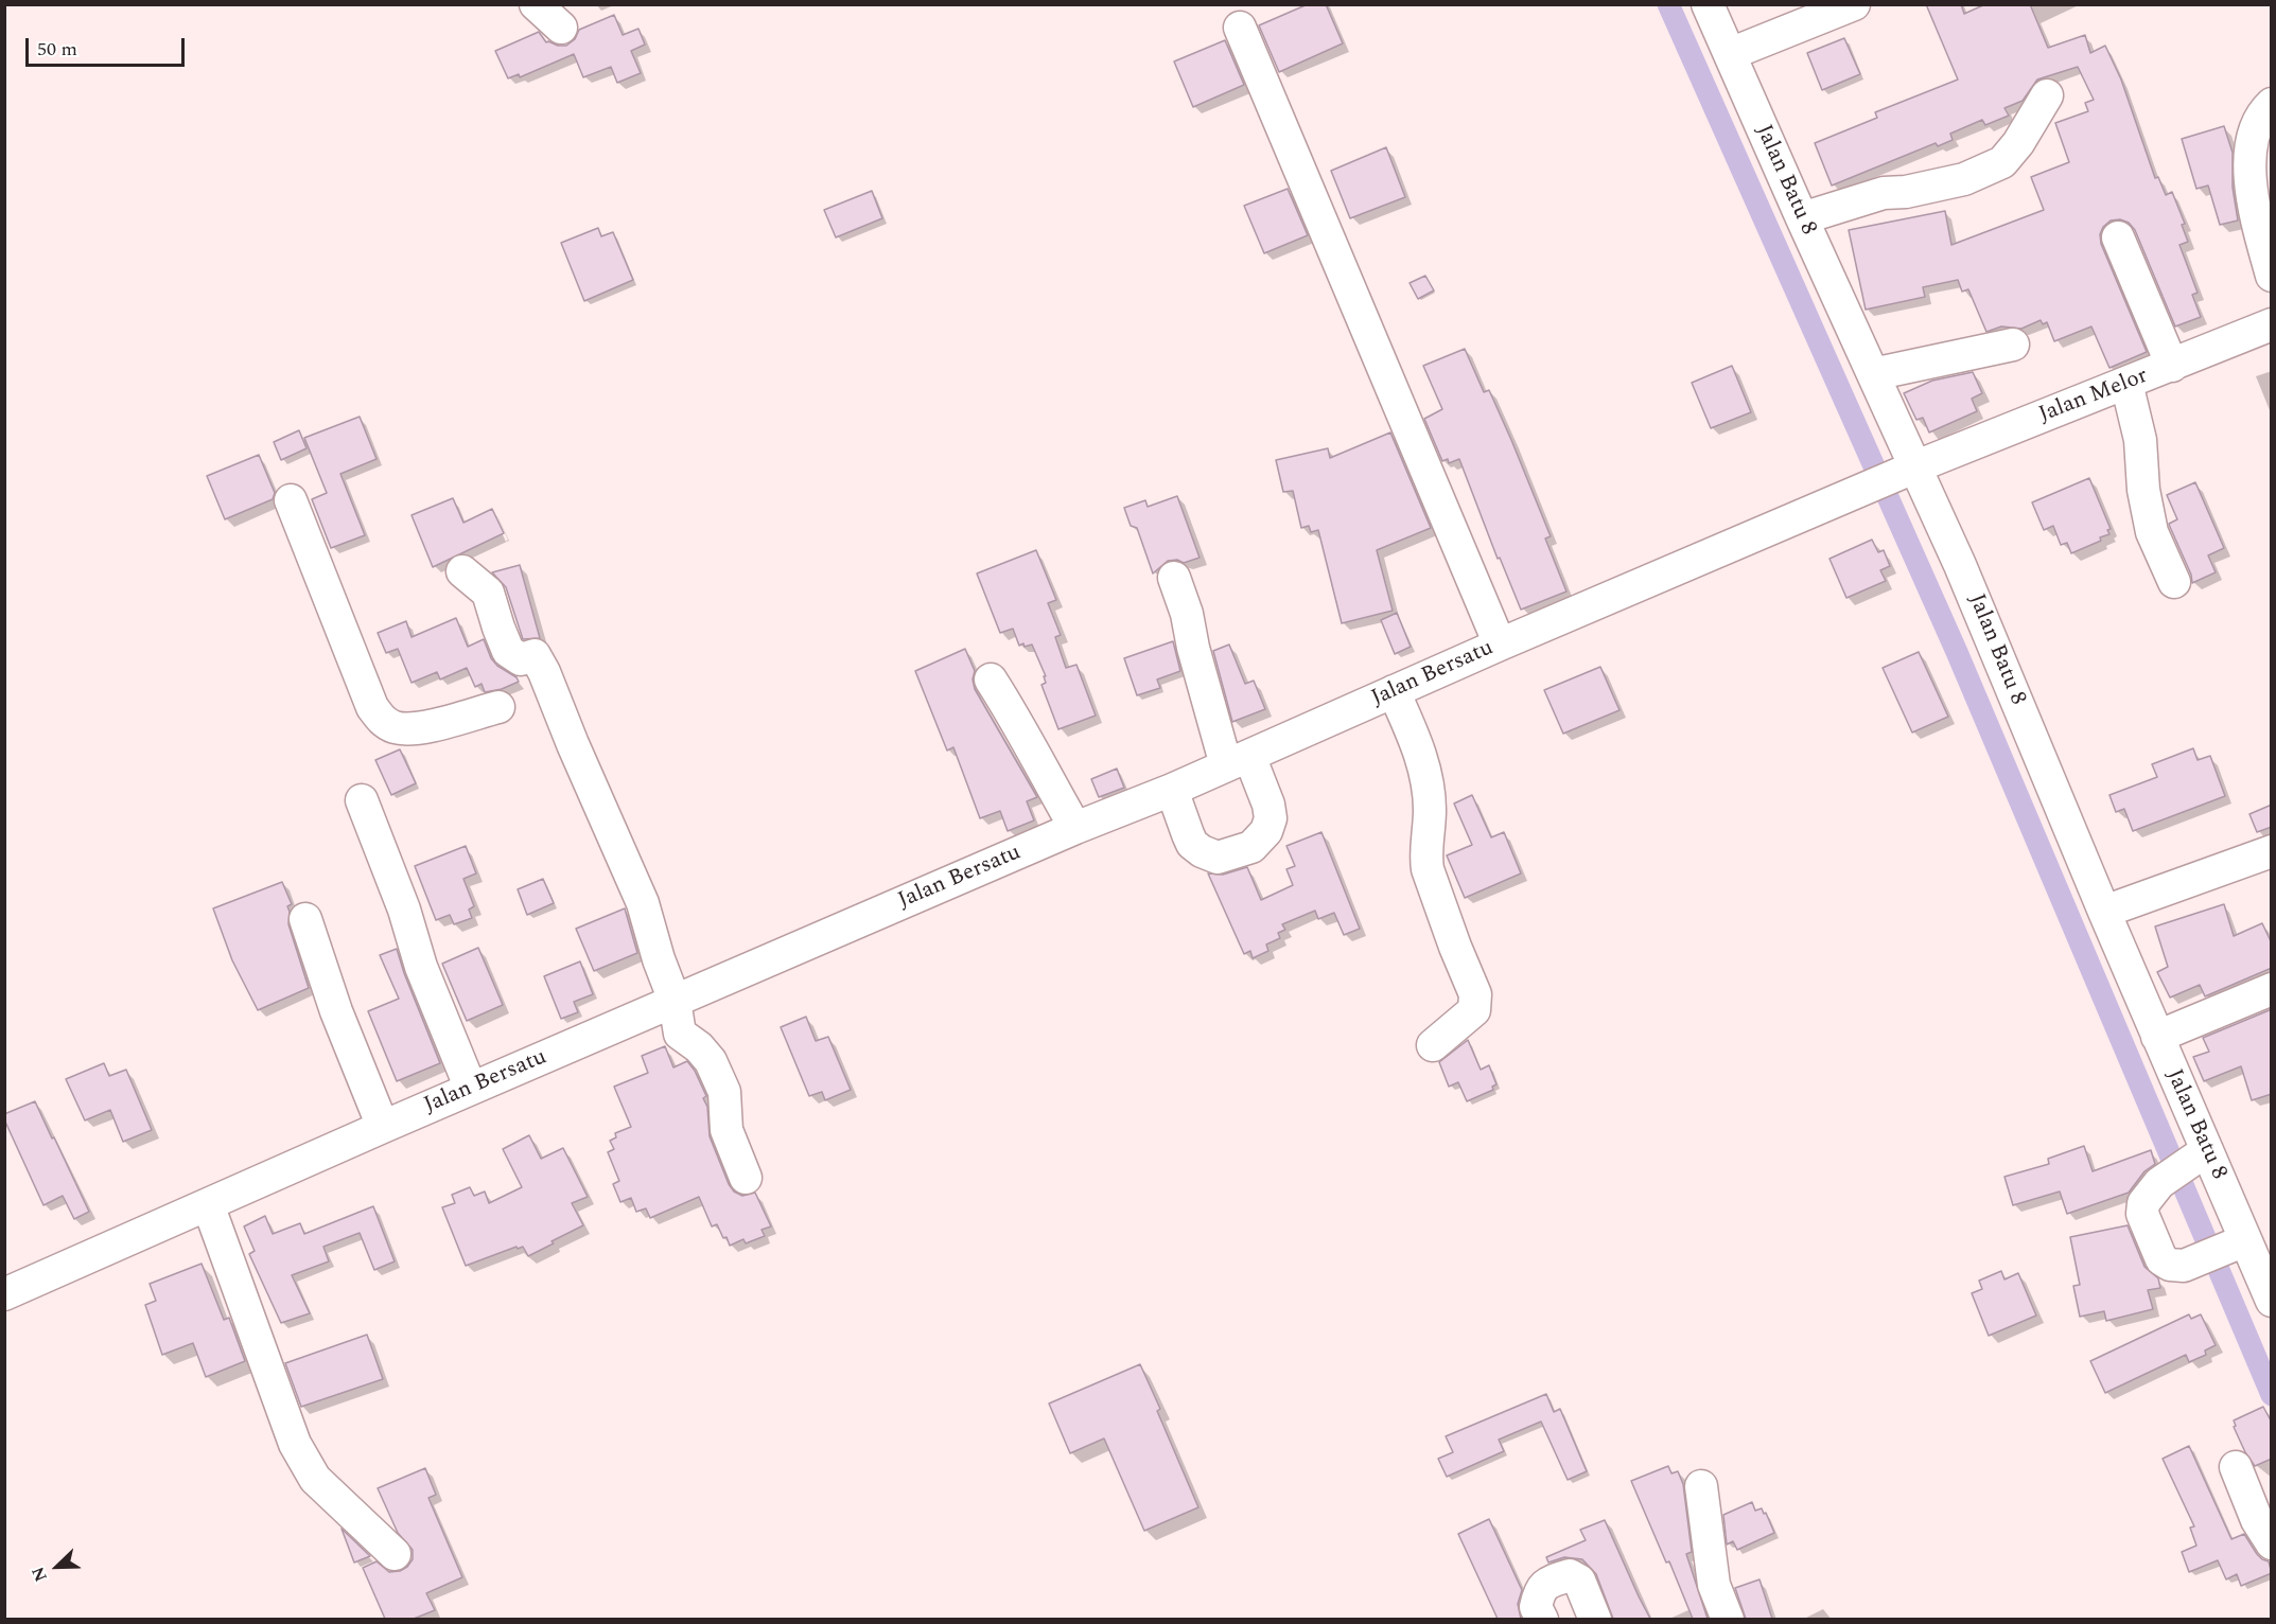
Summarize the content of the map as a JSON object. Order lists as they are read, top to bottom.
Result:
{
  "streets": {
    "street": ["Jalan Batu 8", "Jalan Melor", "Jalan Bersatu"]
  },
  "crossings": [
    ["Jalan Batu 8", "Jalan Melor"],
    ["Jalan Batu 8", "Jalan Bersatu"],
    ["Jalan Melor", "Jalan Bersatu"]
  ],
  "scale_bar": "50 m",
  "north": "bottom left"
}
